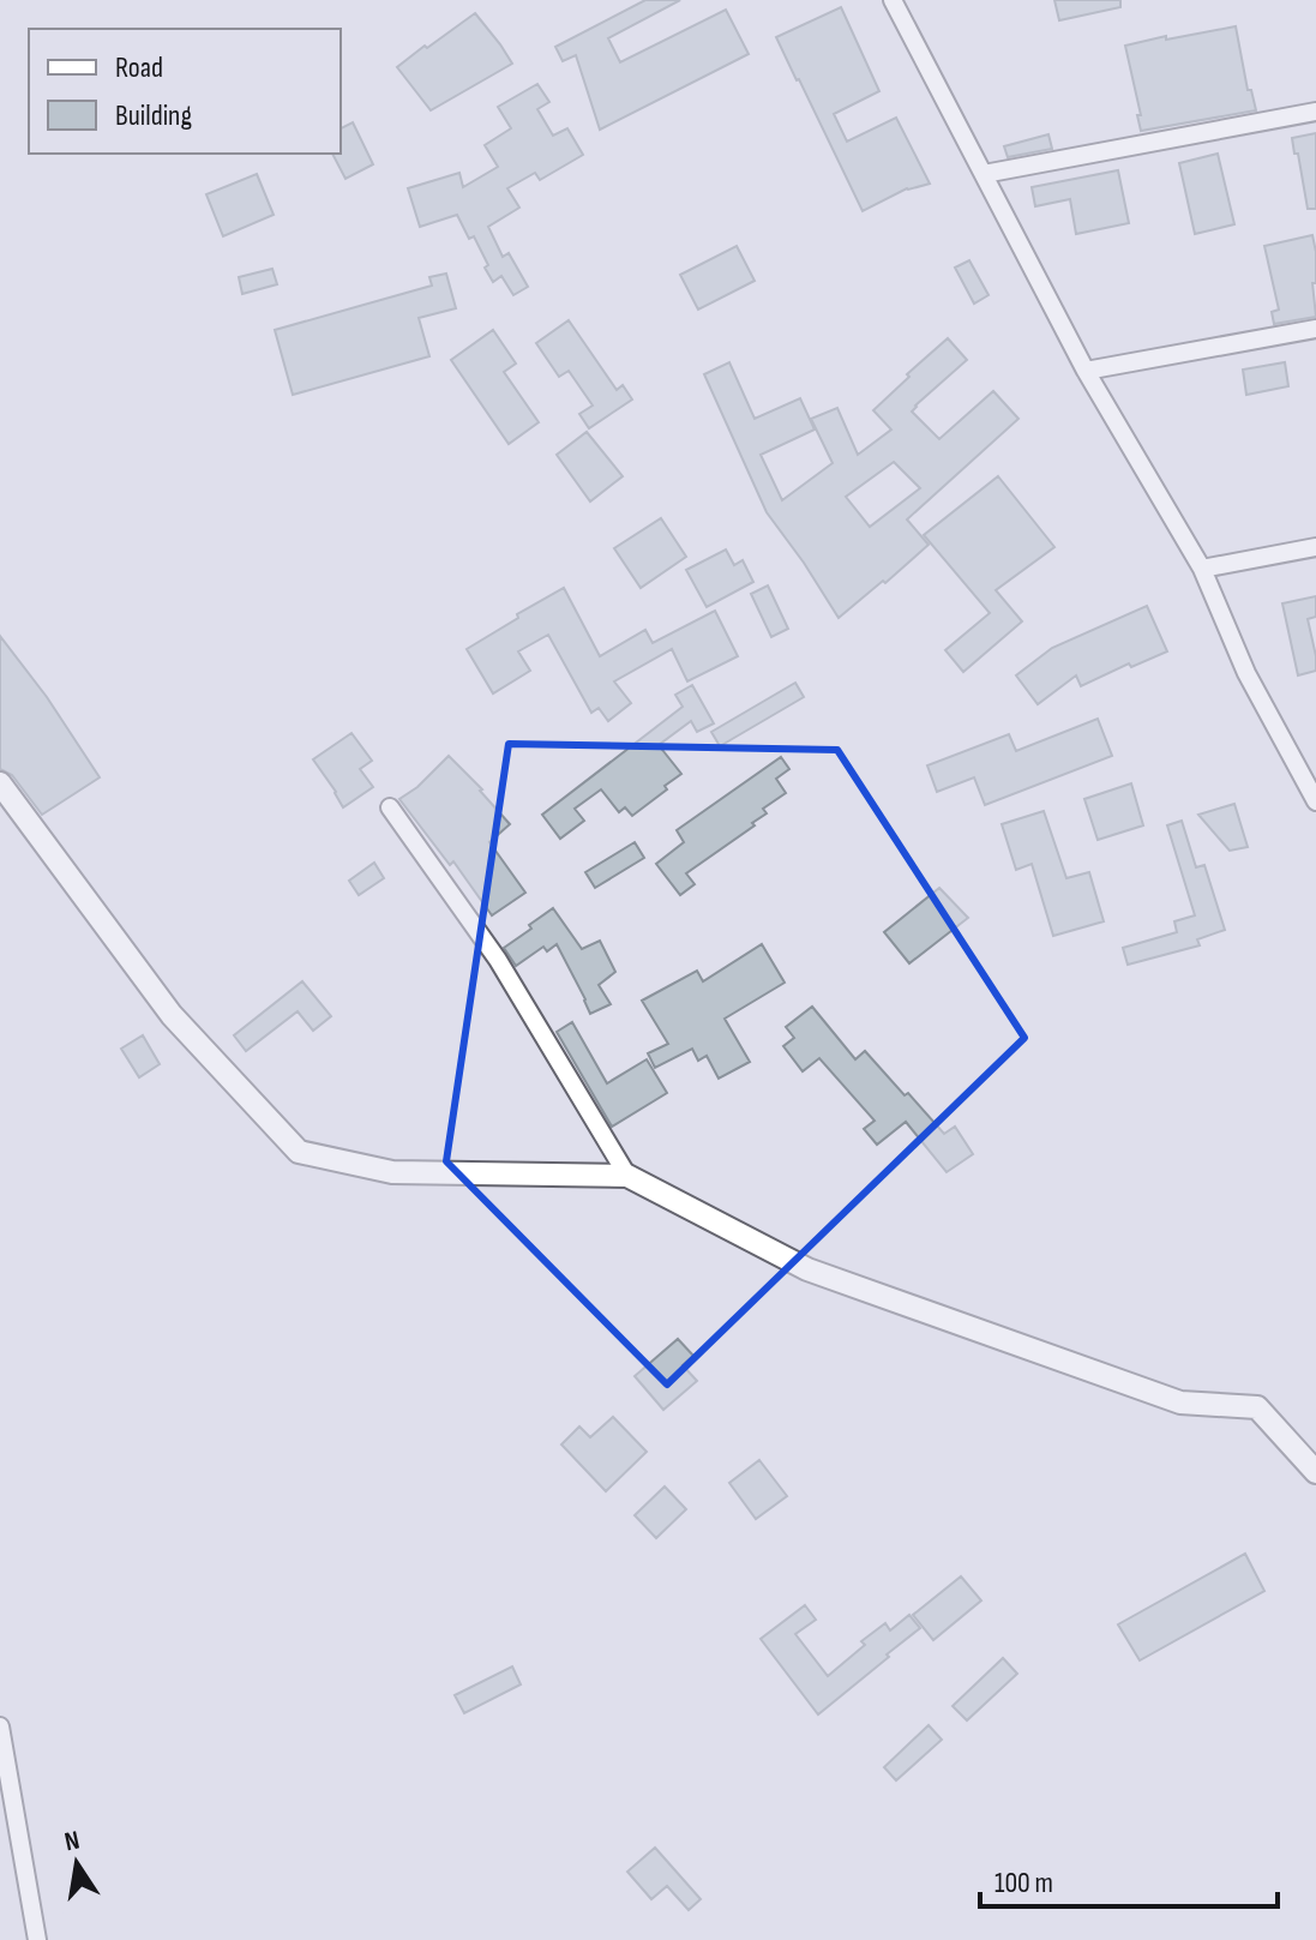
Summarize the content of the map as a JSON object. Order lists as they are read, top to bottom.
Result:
{
  "legend": ["Road", "Building"],
  "scale_bar": "100 m",
  "north": "top"
}
